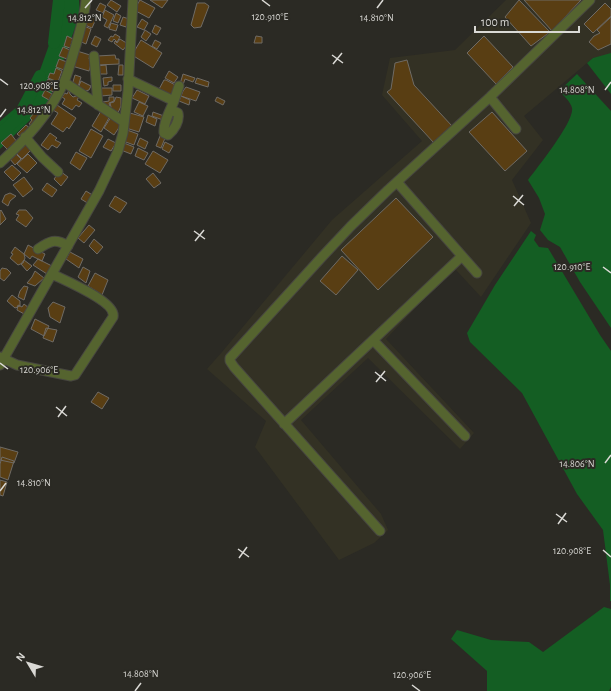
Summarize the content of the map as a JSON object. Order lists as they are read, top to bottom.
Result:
{
  "scale_bar": "100 m",
  "north": "top left",
  "coordinates": [
    "120.910°E",
    "14.812°N",
    "14.810°N",
    "120.908°E",
    "14.808°N",
    "120.906°E",
    "14.806°N"
  ]
}
